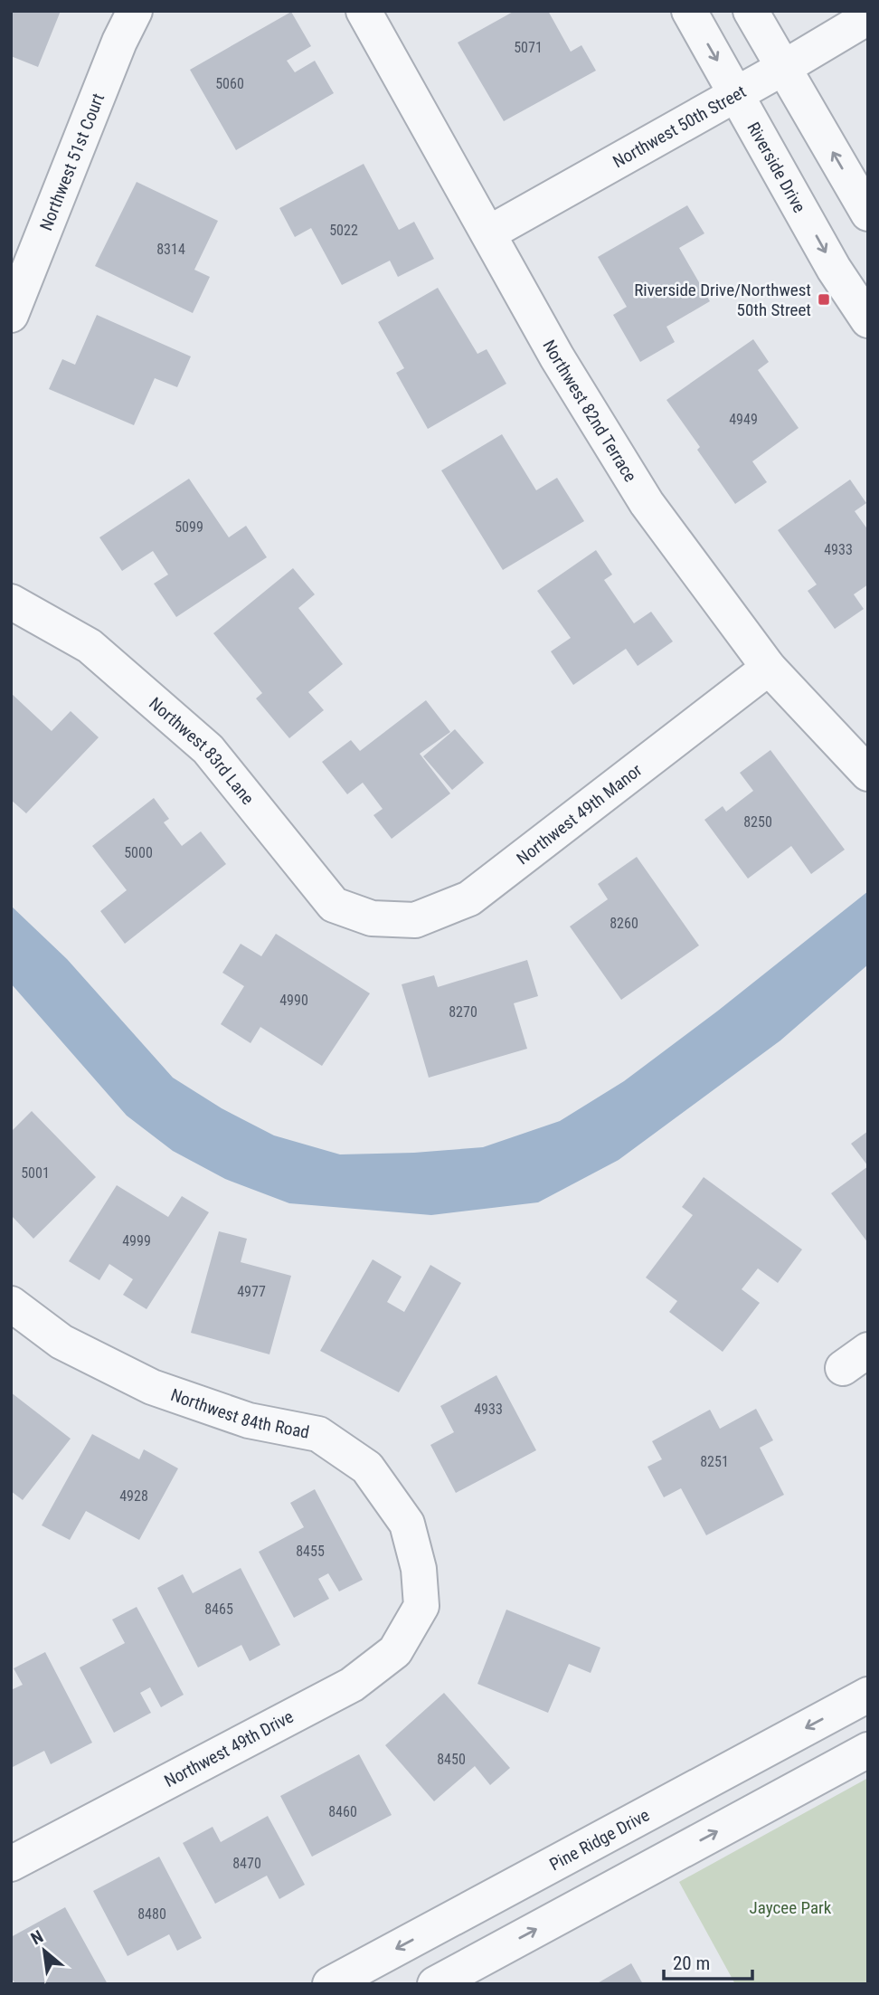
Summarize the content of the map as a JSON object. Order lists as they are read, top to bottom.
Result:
{
  "streets": {
    "street": [
      "Northwest 50th Street",
      "Northwest 51st Court",
      "Riverside Drive",
      "Northwest 82nd Terrace",
      "Northwest 83rd Lane",
      "Northwest 49th Manor",
      "Northwest 84th Road",
      "Northwest 49th Drive",
      "Pine Ridge Drive"
    ]
  },
  "crossings": [
    ["Northwest 50th Street", "Riverside Drive"],
    ["Northwest 50th Street", "Northwest 82nd Terrace"],
    ["Northwest 82nd Terrace", "Northwest 49th Manor"],
    ["Northwest 83rd Lane", "Northwest 49th Manor"],
    ["Northwest 84th Road", "Northwest 49th Drive"]
  ],
  "parks": ["Jaycee Park"],
  "places": {
    "transit": ["Riverside Drive/Northwest 50th Street"]
  },
  "house_numbers": [
    "5071",
    "5060",
    "5022",
    "8314",
    "4949",
    "5099",
    "4933",
    "8250",
    "5000",
    "8260",
    "4990",
    "8270",
    "5001",
    "4999",
    "4977",
    "4933",
    "8251",
    "4928",
    "8455",
    "8465",
    "8450",
    "8460",
    "8470",
    "8480"
  ],
  "scale_bar": "20 m",
  "north": "top left"
}
